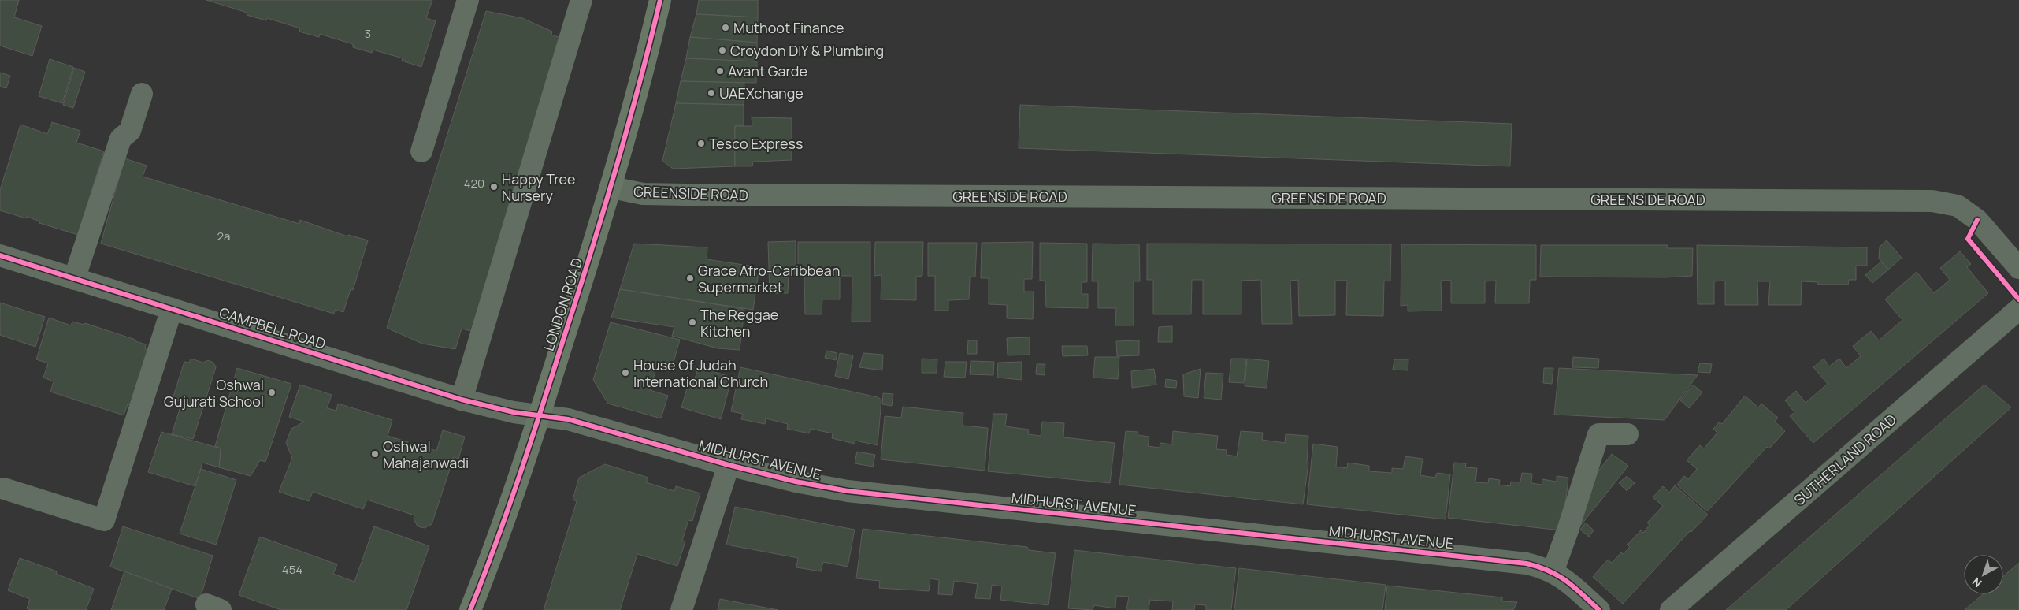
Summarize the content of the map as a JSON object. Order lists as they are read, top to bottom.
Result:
{
  "streets": {
    "main road": ["LONDON ROAD"],
    "street": [
      "GREENSIDE ROAD",
      "CAMPBELL ROAD",
      "MIDHURST AVENUE",
      "SUTHERLAND ROAD"
    ]
  },
  "crossings": [
    ["GREENSIDE ROAD", "LONDON ROAD"],
    ["LONDON ROAD", "CAMPBELL ROAD"],
    ["LONDON ROAD", "MIDHURST AVENUE"],
    ["CAMPBELL ROAD", "MIDHURST AVENUE"]
  ],
  "places": [
    "Muthoot Finance",
    "Croydon DIY & Plumbing",
    "Avant Garde",
    "UAEXchange",
    "Tesco Express",
    "Happy Tree Nursery",
    "Grace Afro-Caribbean Supermarket",
    "The Reggae Kitchen",
    "House Of Judah International Church",
    "Oshwal Gujurati School",
    "Oshwal Mahajanwadi"
  ],
  "house_numbers": [
    "3",
    "420",
    "2a",
    "454"
  ],
  "north": "bottom left"
}
